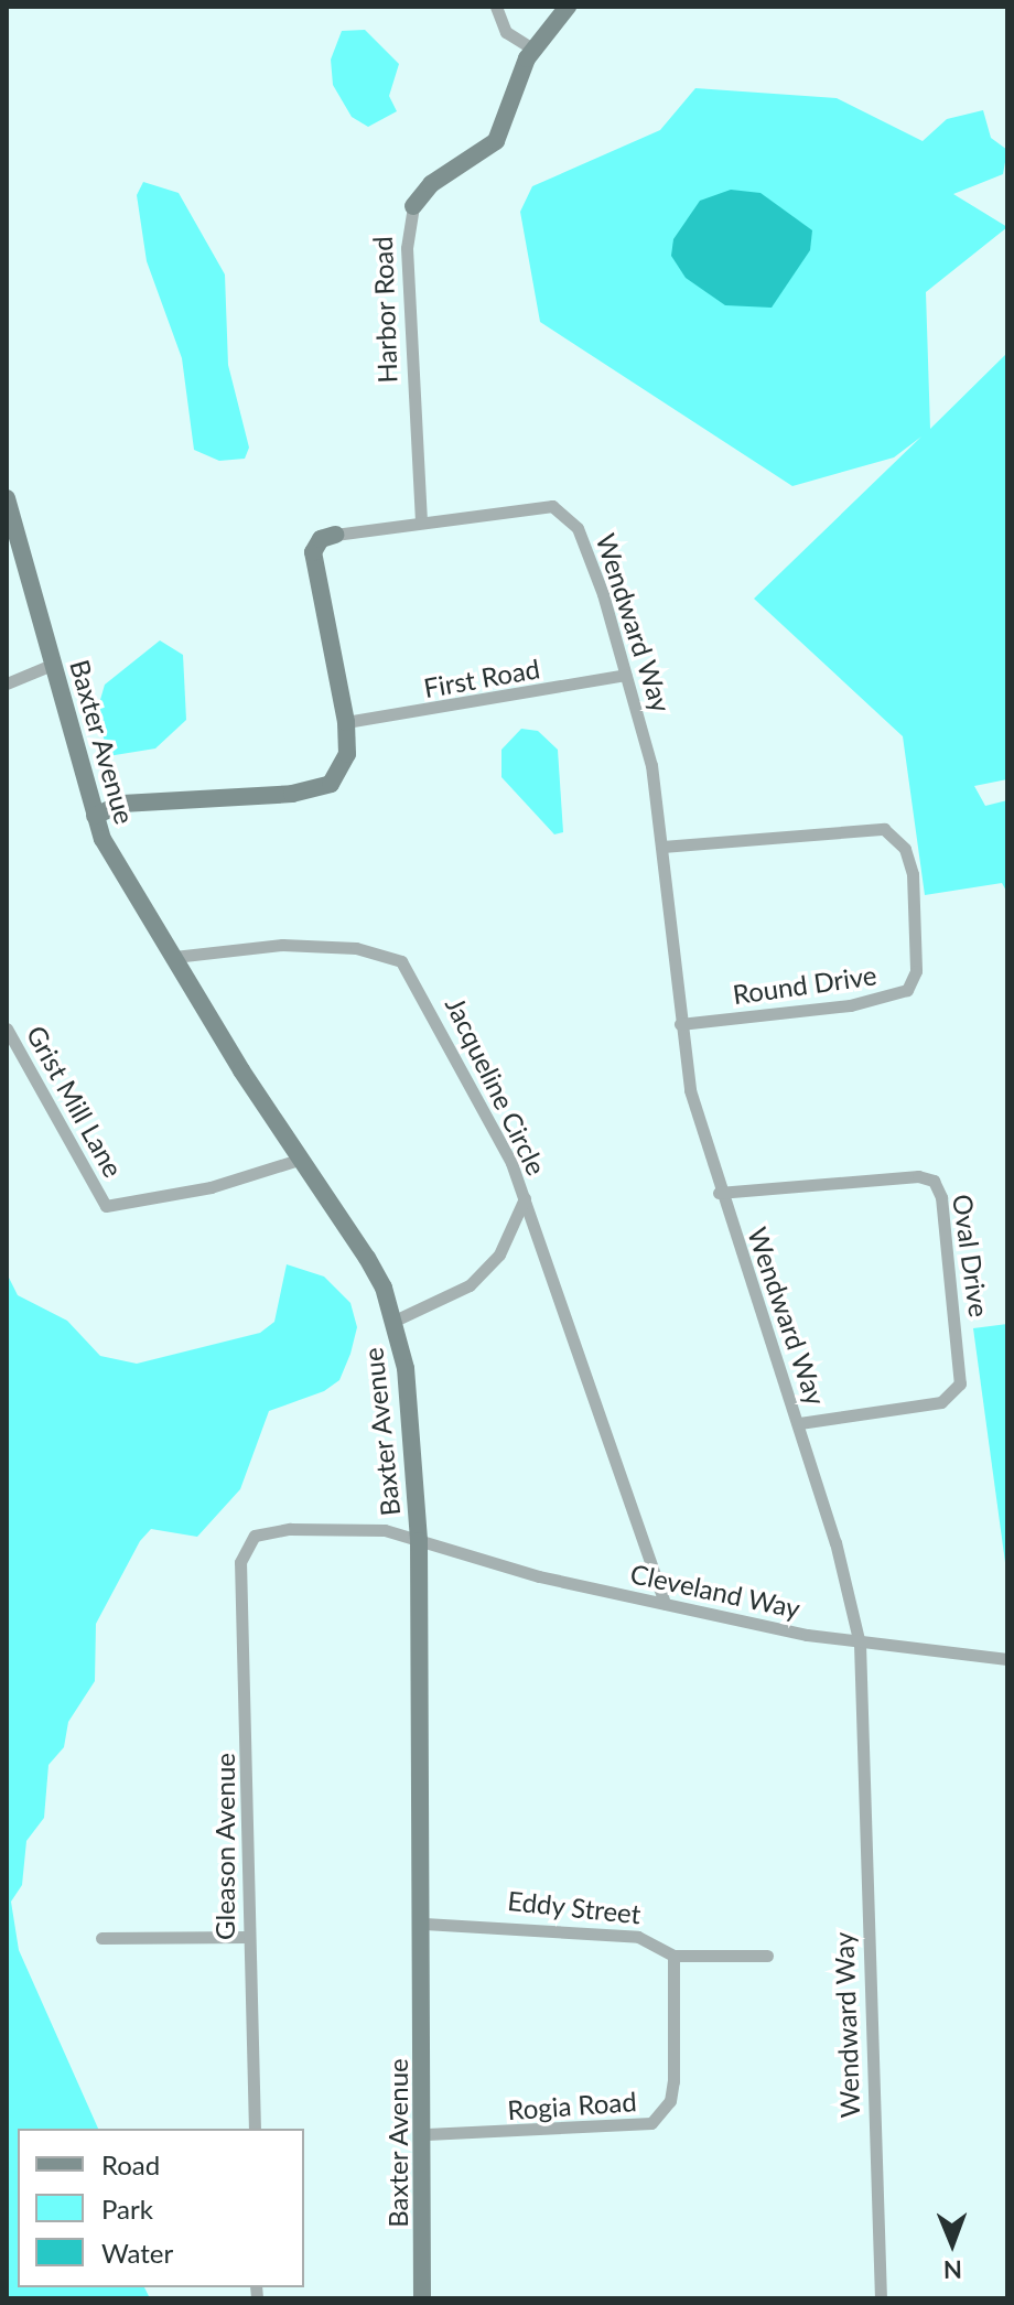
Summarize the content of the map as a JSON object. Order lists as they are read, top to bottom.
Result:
{
  "streets": {
    "street": [
      "Harbor Road",
      "Wendward Way",
      "First Road",
      "Baxter Avenue",
      "Round Drive",
      "Jacqueline Circle",
      "Grist Mill Lane",
      "Oval Drive",
      "Cleveland Way",
      "Gleason Avenue",
      "Eddy Street",
      "Rogia Road"
    ]
  },
  "crossings": [
    ["Harbor Road", "Wendward Way"],
    ["Wendward Way", "First Road"],
    ["Wendward Way", "Round Drive"],
    ["Wendward Way", "Oval Drive"],
    ["Wendward Way", "Cleveland Way"],
    ["Baxter Avenue", "Jacqueline Circle"],
    ["Baxter Avenue", "Grist Mill Lane"],
    ["Baxter Avenue", "Cleveland Way"],
    ["Baxter Avenue", "Eddy Street"],
    ["Baxter Avenue", "Rogia Road"],
    ["Jacqueline Circle", "Cleveland Way"],
    ["Cleveland Way", "Gleason Avenue"],
    ["Eddy Street", "Rogia Road"]
  ],
  "legend": ["Road", "Park", "Water"],
  "north": "bottom"
}
